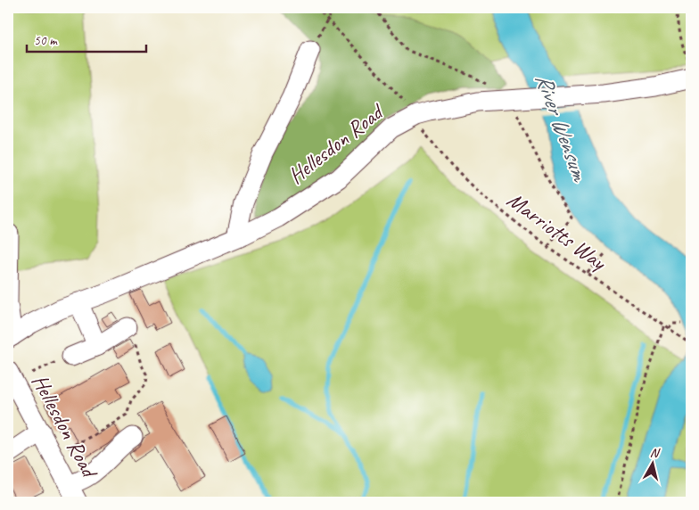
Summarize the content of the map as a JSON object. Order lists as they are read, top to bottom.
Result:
{
  "streets": {
    "street": ["Hellesdon Road"],
    "path": ["Marriotts Way"]
  },
  "crossings": [
    ["Hellesdon Road", "Marriotts Way"]
  ],
  "water": ["River Wensum"],
  "scale_bar": "50 m",
  "north": "top"
}
